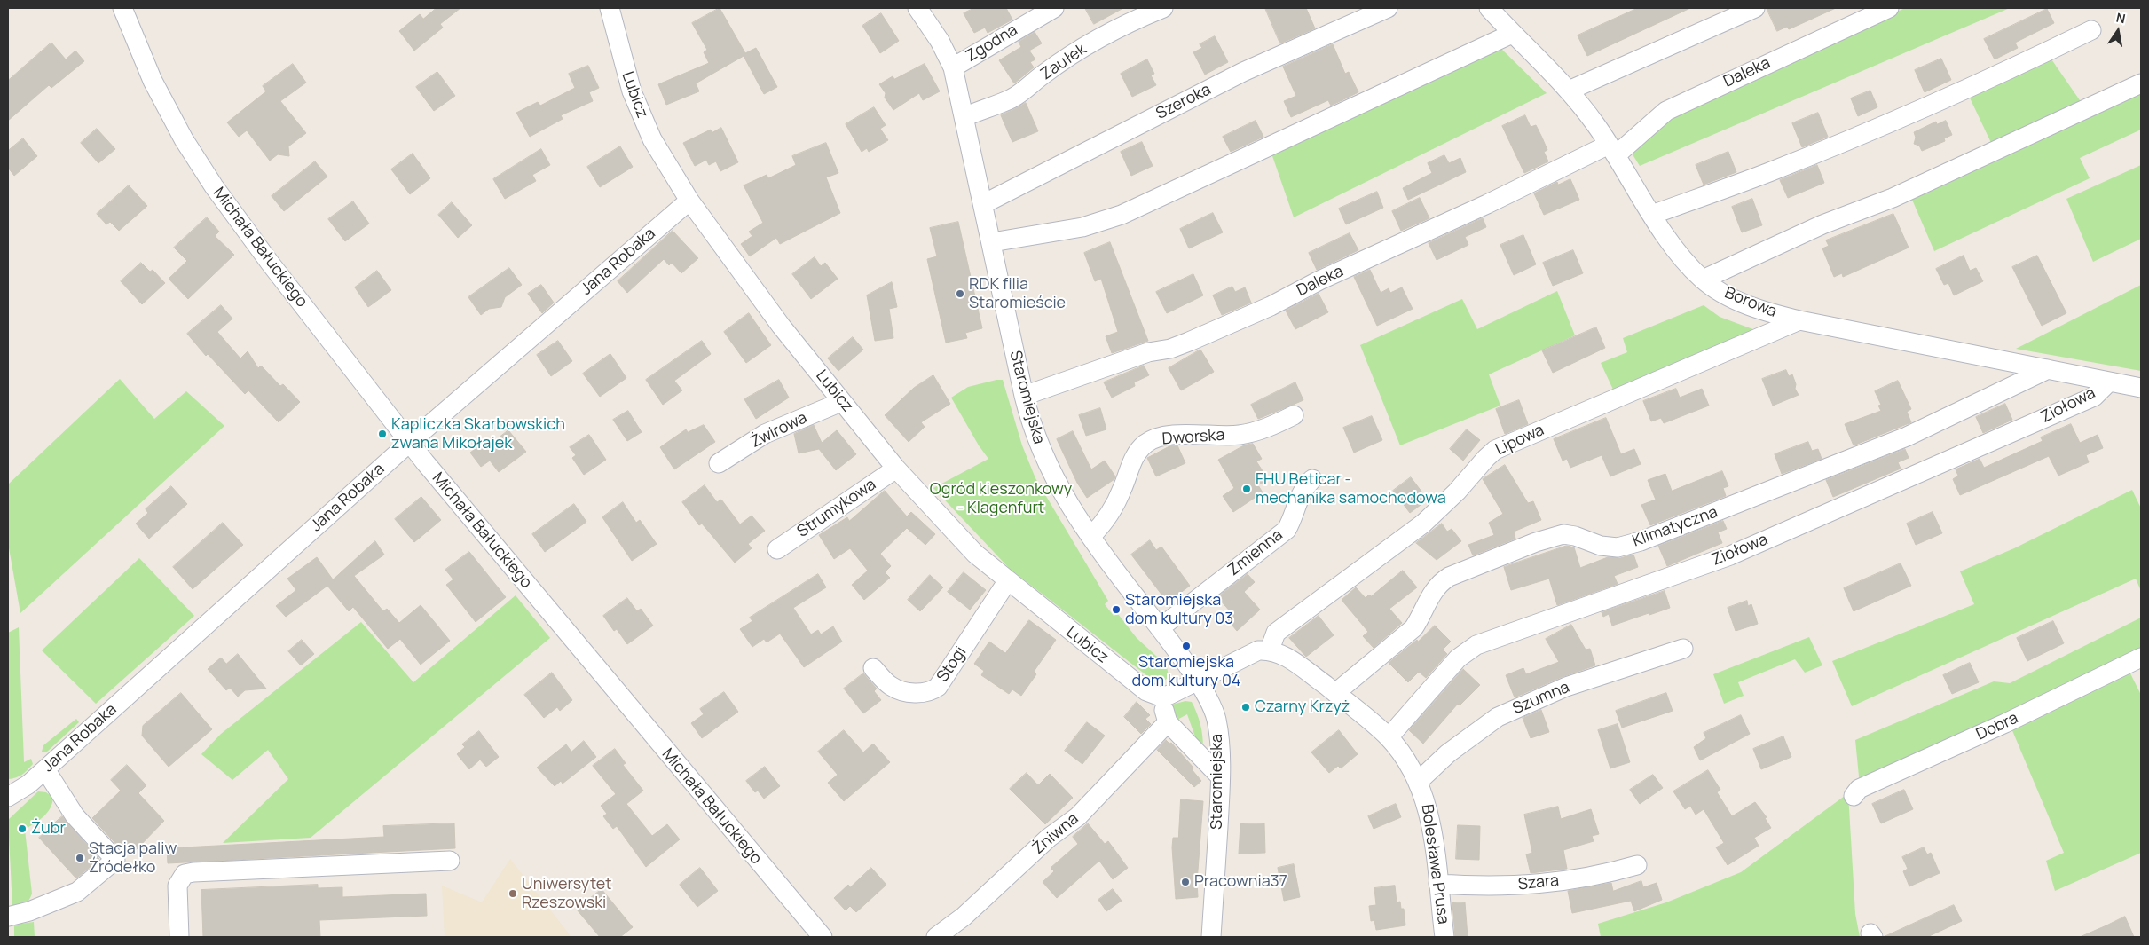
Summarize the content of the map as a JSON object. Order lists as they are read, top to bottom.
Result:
{
  "streets": {
    "street": [
      "Zgodna",
      "Zaułek",
      "Daleka",
      "Lubicz",
      "Szeroka",
      "Michała Bałuckiego",
      "Jana Robaka",
      "Borowa",
      "Staromiejska",
      "Ziołowa",
      "Żwirowa",
      "Dworska",
      "Lipowa",
      "Strumykowa",
      "Klimatyczna",
      "Zmienna",
      "Stogi",
      "Szumna",
      "Dobra",
      "Żniwna",
      "Bolesława Prusa",
      "Szara"
    ]
  },
  "crossings": [
    ["Zgodna", "Staromiejska"],
    ["Zaułek", "Staromiejska"],
    ["Daleka", "Borowa"],
    ["Daleka", "Staromiejska"],
    ["Lubicz", "Jana Robaka"],
    ["Lubicz", "Żwirowa"],
    ["Lubicz", "Strumykowa"],
    ["Lubicz", "Stogi"],
    ["Szeroka", "Staromiejska"],
    ["Michała Bałuckiego", "Jana Robaka"],
    ["Borowa", "Ziołowa"],
    ["Borowa", "Lipowa"],
    ["Borowa", "Klimatyczna"],
    ["Staromiejska", "Dworska"],
    ["Staromiejska", "Zmienna"],
    ["Ziołowa", "Bolesława Prusa"],
    ["Lipowa", "Bolesława Prusa"],
    ["Klimatyczna", "Bolesława Prusa"],
    ["Szumna", "Bolesława Prusa"],
    ["Bolesława Prusa", "Szara"]
  ],
  "parks": ["Ogród kieszonkowy - Klagenfurt"],
  "places": [
    "RDK filia Staromieście",
    "Kapliczka Skarbowskich zwana Mikołajek",
    "FHU Beticar - mechanika samochodowa",
    "Staromiejska dom kultury 03",
    "Staromiejska dom kultury 04",
    "Czarny Krzyż",
    "Żubr",
    "Stacja paliw Źródełko",
    "Pracownia37",
    "Uniwersytet Rzeszowski"
  ],
  "north": "top"
}
